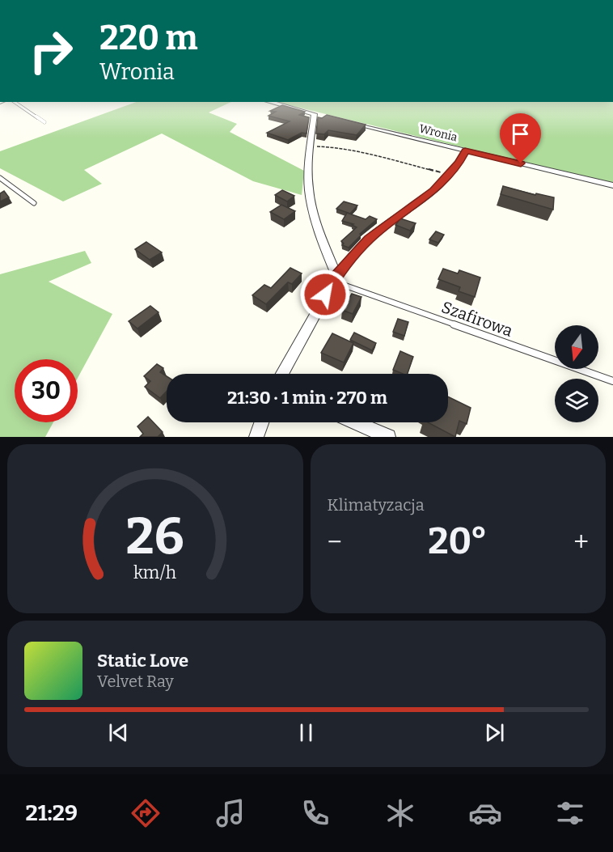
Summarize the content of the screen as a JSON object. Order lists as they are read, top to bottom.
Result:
{
  "streets": {
    "street": ["Wronia"],
    "lane": ["Szafirowa"]
  },
  "north": "bottom",
  "page": {
    "turn": ["220 m", "Wronia"],
    "limit": "30",
    "trip": "21:30 · 1 min · 270 m",
    "tile": "Klimatyzacja",
    "heat": ["−", "20°", "+"],
    "song": ["Static Love", "Velvet Ray"],
    "tabs": "21:29",
    "gauge": ["26", "km/h"]
  }
}
